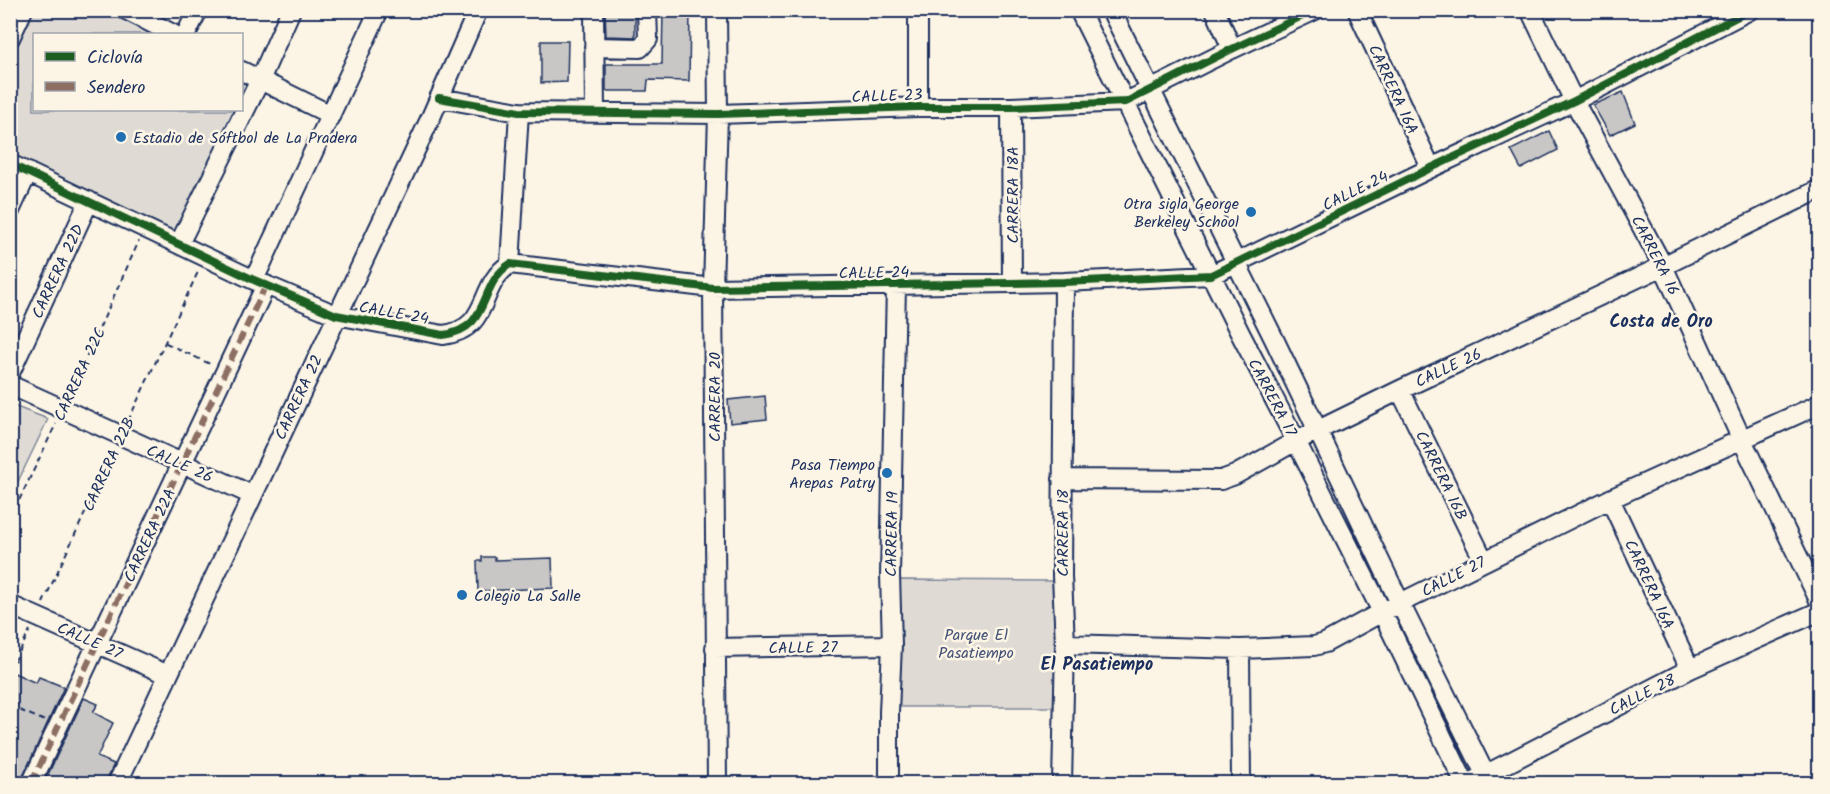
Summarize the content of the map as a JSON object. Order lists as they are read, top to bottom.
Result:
{
  "streets": {
    "street": [
      "CARRERA 16A",
      "CALLE 23",
      "CALLE 24",
      "CARRERA 18A",
      "CARRERA 16",
      "CARRERA 22D",
      "CALLE 26",
      "CARRERA 22",
      "CARRERA 20",
      "CARRERA 17",
      "CARRERA 16B",
      "CARRERA 18",
      "CARRERA 19",
      "CARRERA 22A",
      "CALLE 27",
      "CALLE 28"
    ],
    "path": ["CARRERA 22C", "CARRERA 22B"]
  },
  "crossings": [
    ["CARRERA 16A", "CALLE 24"],
    ["CARRERA 16A", "CALLE 27"],
    ["CARRERA 16A", "CALLE 28"],
    ["CALLE 23", "CARRERA 18A"],
    ["CALLE 23", "CARRERA 22"],
    ["CALLE 23", "CARRERA 20"],
    ["CALLE 23", "CARRERA 17"],
    ["CALLE 24", "CARRERA 18A"],
    ["CALLE 24", "CARRERA 16"],
    ["CALLE 24", "CARRERA 22D"],
    ["CALLE 24", "CARRERA 22C"],
    ["CALLE 24", "CARRERA 22"],
    ["CALLE 24", "CARRERA 20"],
    ["CALLE 24", "CARRERA 17"],
    ["CALLE 24", "CARRERA 22B"],
    ["CALLE 24", "CARRERA 18"],
    ["CALLE 24", "CARRERA 19"],
    ["CALLE 24", "CARRERA 22A"],
    ["CARRERA 16", "CALLE 26"],
    ["CARRERA 16", "CALLE 27"],
    ["CALLE 26", "CARRERA 22C"],
    ["CALLE 26", "CARRERA 22"],
    ["CALLE 26", "CARRERA 17"],
    ["CALLE 26", "CARRERA 22B"],
    ["CALLE 26", "CARRERA 16B"],
    ["CALLE 26", "CARRERA 18"],
    ["CALLE 26", "CARRERA 22A"],
    ["CARRERA 22", "CALLE 27"],
    ["CARRERA 20", "CALLE 27"],
    ["CARRERA 17", "CALLE 27"],
    ["CARRERA 17", "CALLE 28"],
    ["CARRERA 22B", "CALLE 27"],
    ["CARRERA 16B", "CALLE 27"],
    ["CARRERA 18", "CALLE 27"],
    ["CARRERA 19", "CALLE 27"],
    ["CARRERA 22A", "CALLE 27"]
  ],
  "districts": ["Costa de Oro", "El Pasatiempo"],
  "parks": ["Parque El Pasatiempo"],
  "places": [
    "Estadio de Sóftbol de La Pradera",
    "Otra sigla George Berkeley School",
    "Pasa Tiempo Arepas Patry",
    "Colegio La Salle"
  ],
  "legend": ["Ciclovía", "Sendero"]
}
